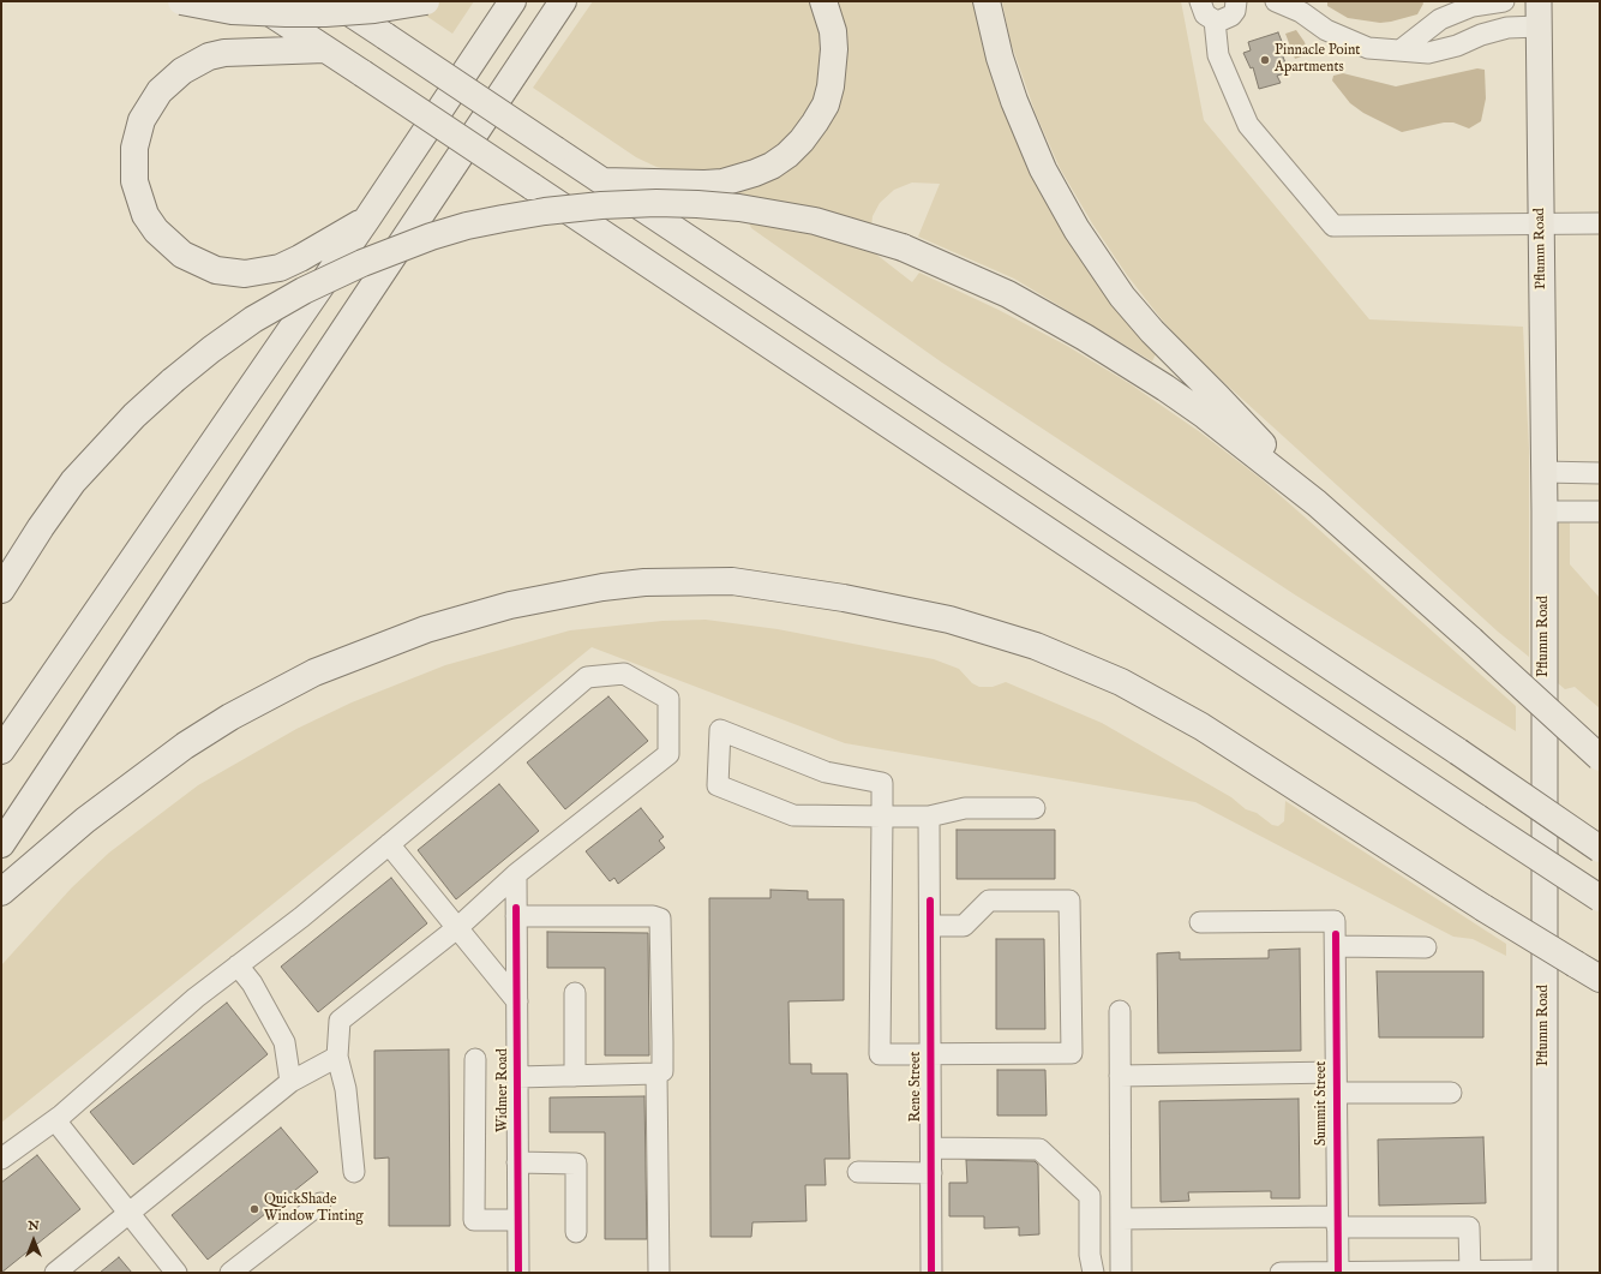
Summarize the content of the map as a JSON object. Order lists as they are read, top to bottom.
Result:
{
  "streets": {
    "main road": ["Pflumm Road"],
    "street": ["Rene Street", "Widmer Road", "Summit Street"]
  },
  "places": ["Pinnacle Point Apartments", "QuickShade Window Tinting"],
  "north": "top"
}
